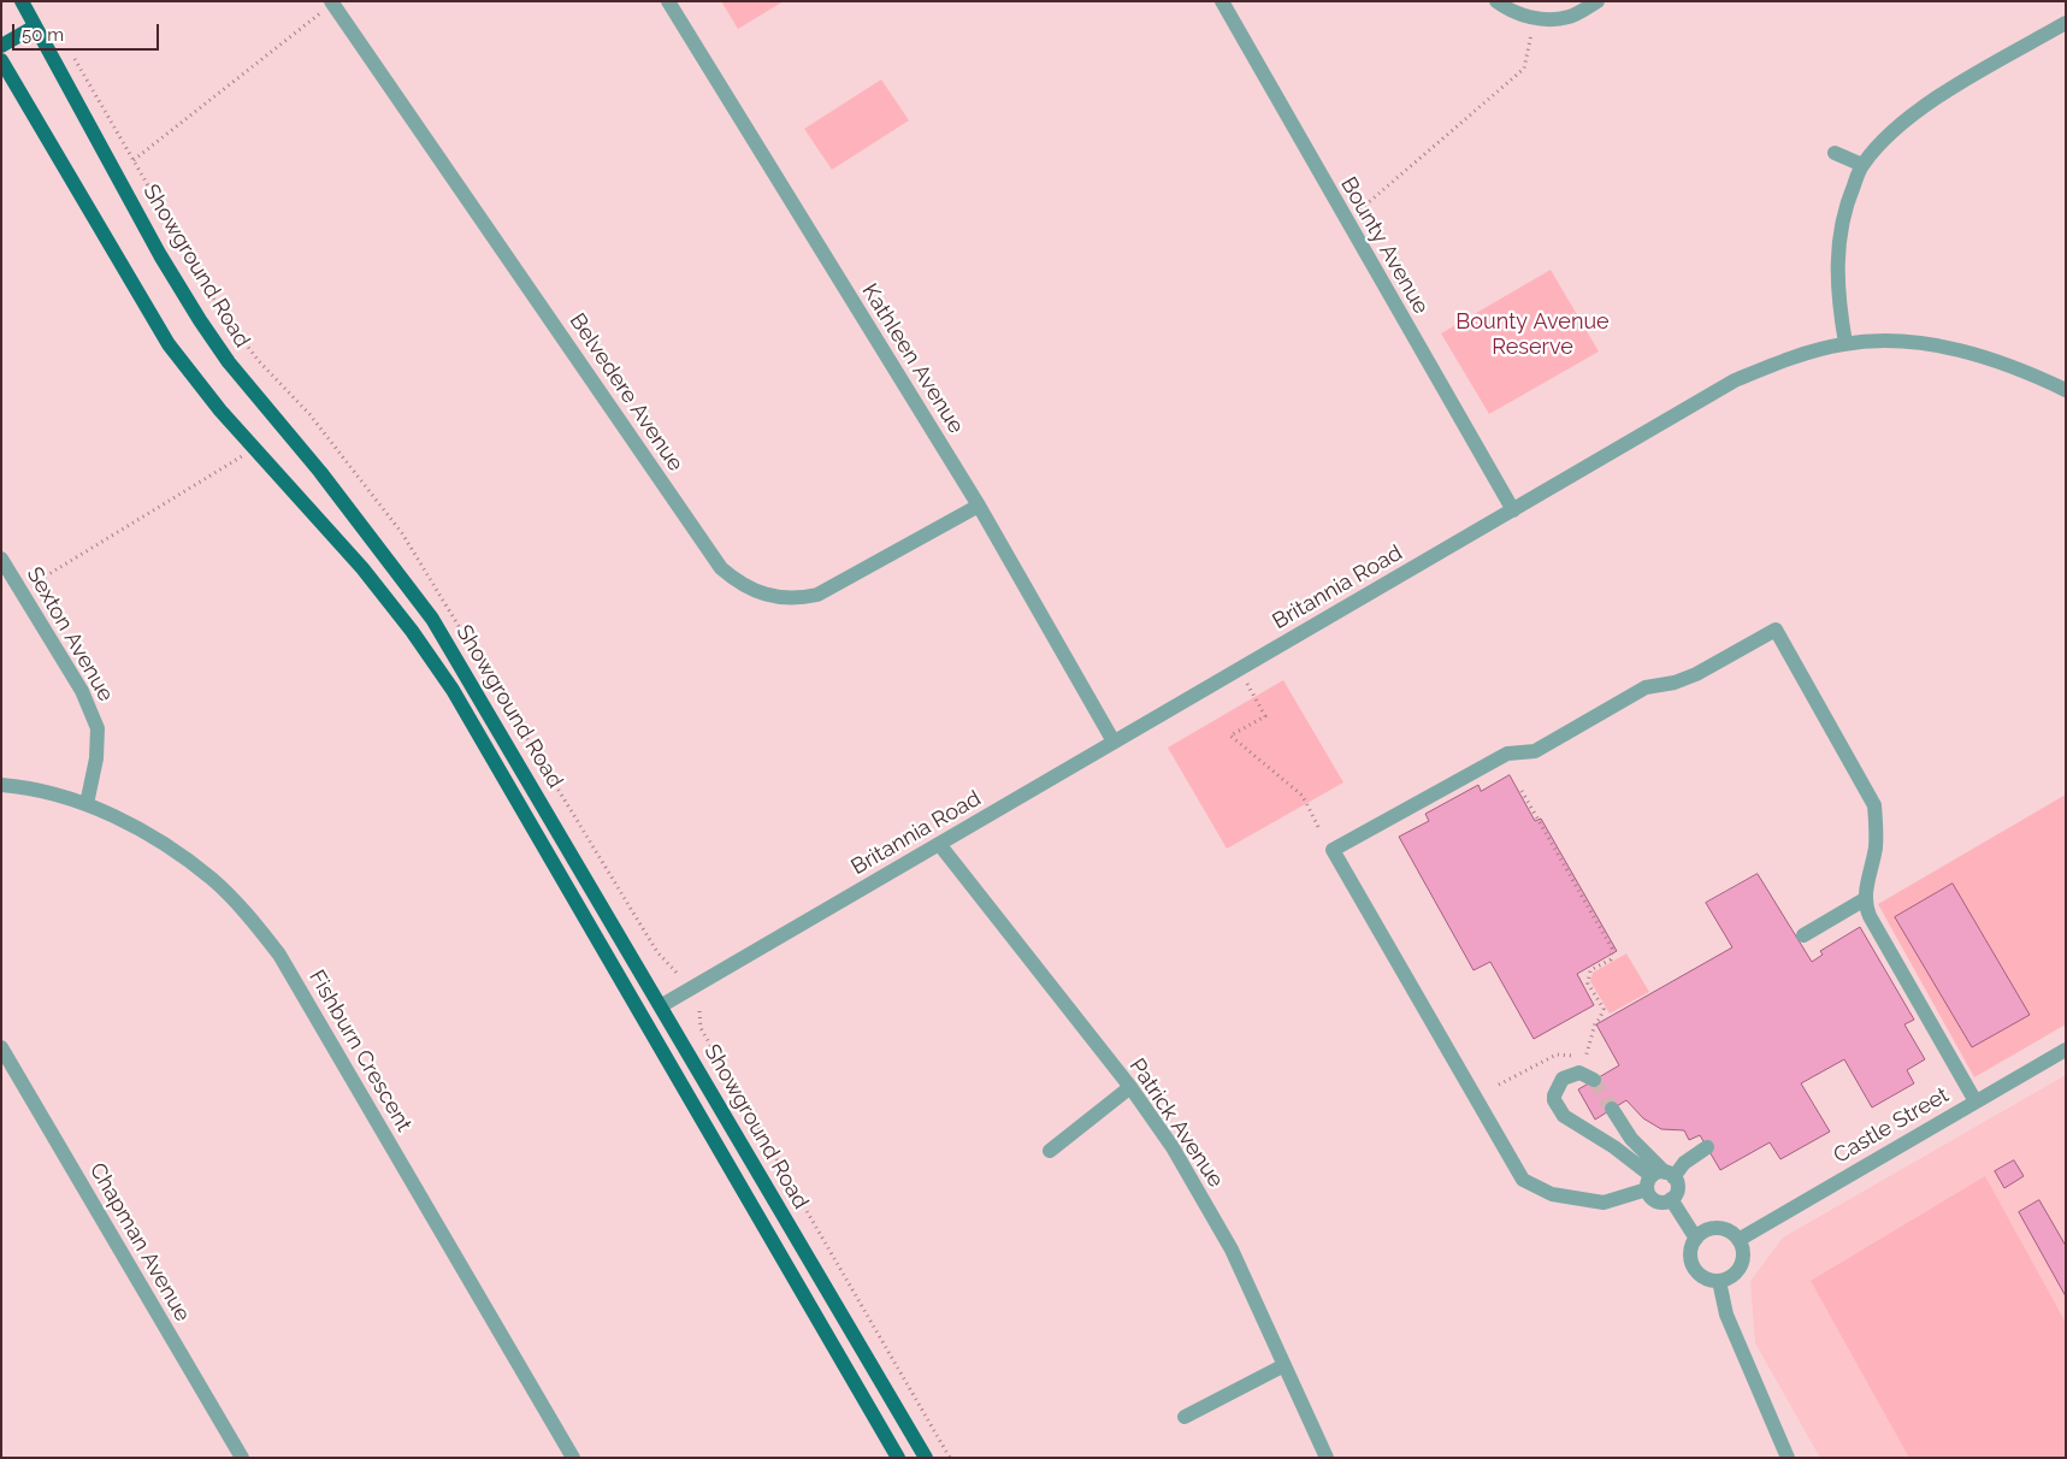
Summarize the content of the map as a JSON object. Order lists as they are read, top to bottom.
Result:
{
  "streets": {
    "main road": ["Showground Road"],
    "street": [
      "Bounty Avenue",
      "Kathleen Avenue",
      "Belvedere Avenue",
      "Britannia Road",
      "Sexton Avenue",
      "Fishburn Crescent",
      "Patrick Avenue",
      "Castle Street",
      "Chapman Avenue"
    ]
  },
  "crossings": [
    ["Bounty Avenue", "Britannia Road"],
    ["Showground Road", "Britannia Road"],
    ["Kathleen Avenue", "Belvedere Avenue"],
    ["Kathleen Avenue", "Britannia Road"],
    ["Britannia Road", "Patrick Avenue"],
    ["Sexton Avenue", "Fishburn Crescent"]
  ],
  "parks": ["Bounty Avenue Reserve"],
  "scale_bar": "50 m"
}
